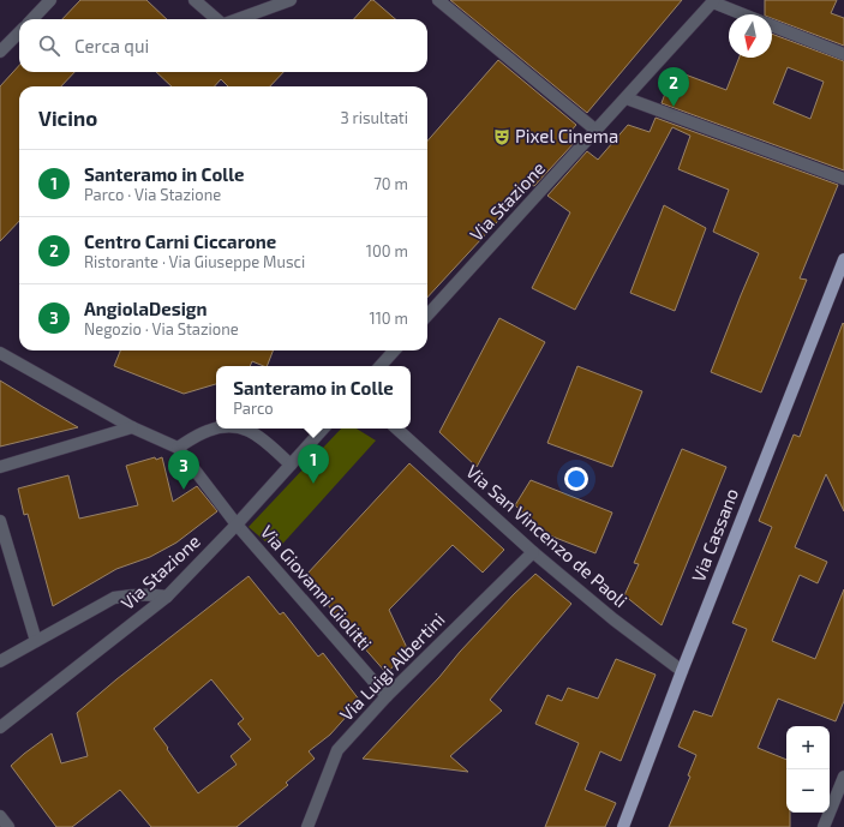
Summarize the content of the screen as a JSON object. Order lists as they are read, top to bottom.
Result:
{
  "streets": {
    "main road": ["Via Cassano"],
    "street": [
      "Via Stazione",
      "Via San Vincenzo de Paoli",
      "Via Giovanni Giolitti",
      "Via Luigi Albertini"
    ]
  },
  "crossings": [
    ["Via Stazione", "Via Giovanni Giolitti"],
    ["Via Cassano", "Via San Vincenzo de Paoli"],
    ["Via San Vincenzo de Paoli", "Via Luigi Albertini"],
    ["Via Giovanni Giolitti", "Via Luigi Albertini"]
  ],
  "places": {
    "theatre": ["Pixel Cinema"]
  },
  "north": "bottom",
  "page": {
    "search": "Cerca qui",
    "pins": ["2", "1", "3"],
    "heading": ["Vicino", "3 risultati"],
    "list": [
      {
        "mark": "1",
        "name": "Santeramo in Colle",
        "note": "Parco · Via Stazione",
        "value": "70 m"
      },
      {
        "mark": "2",
        "name": "Centro Carni Ciccarone",
        "note": "Ristorante · Via Giuseppe Musci",
        "value": "100 m"
      },
      {
        "mark": "3",
        "name": "AngiolaDesign",
        "note": "Negozio · Via Stazione",
        "value": "110 m"
      }
    ],
    "popup": ["Santeramo in Colle", "Parco"],
    "map_buttons": ["+", "−"]
  }
}
